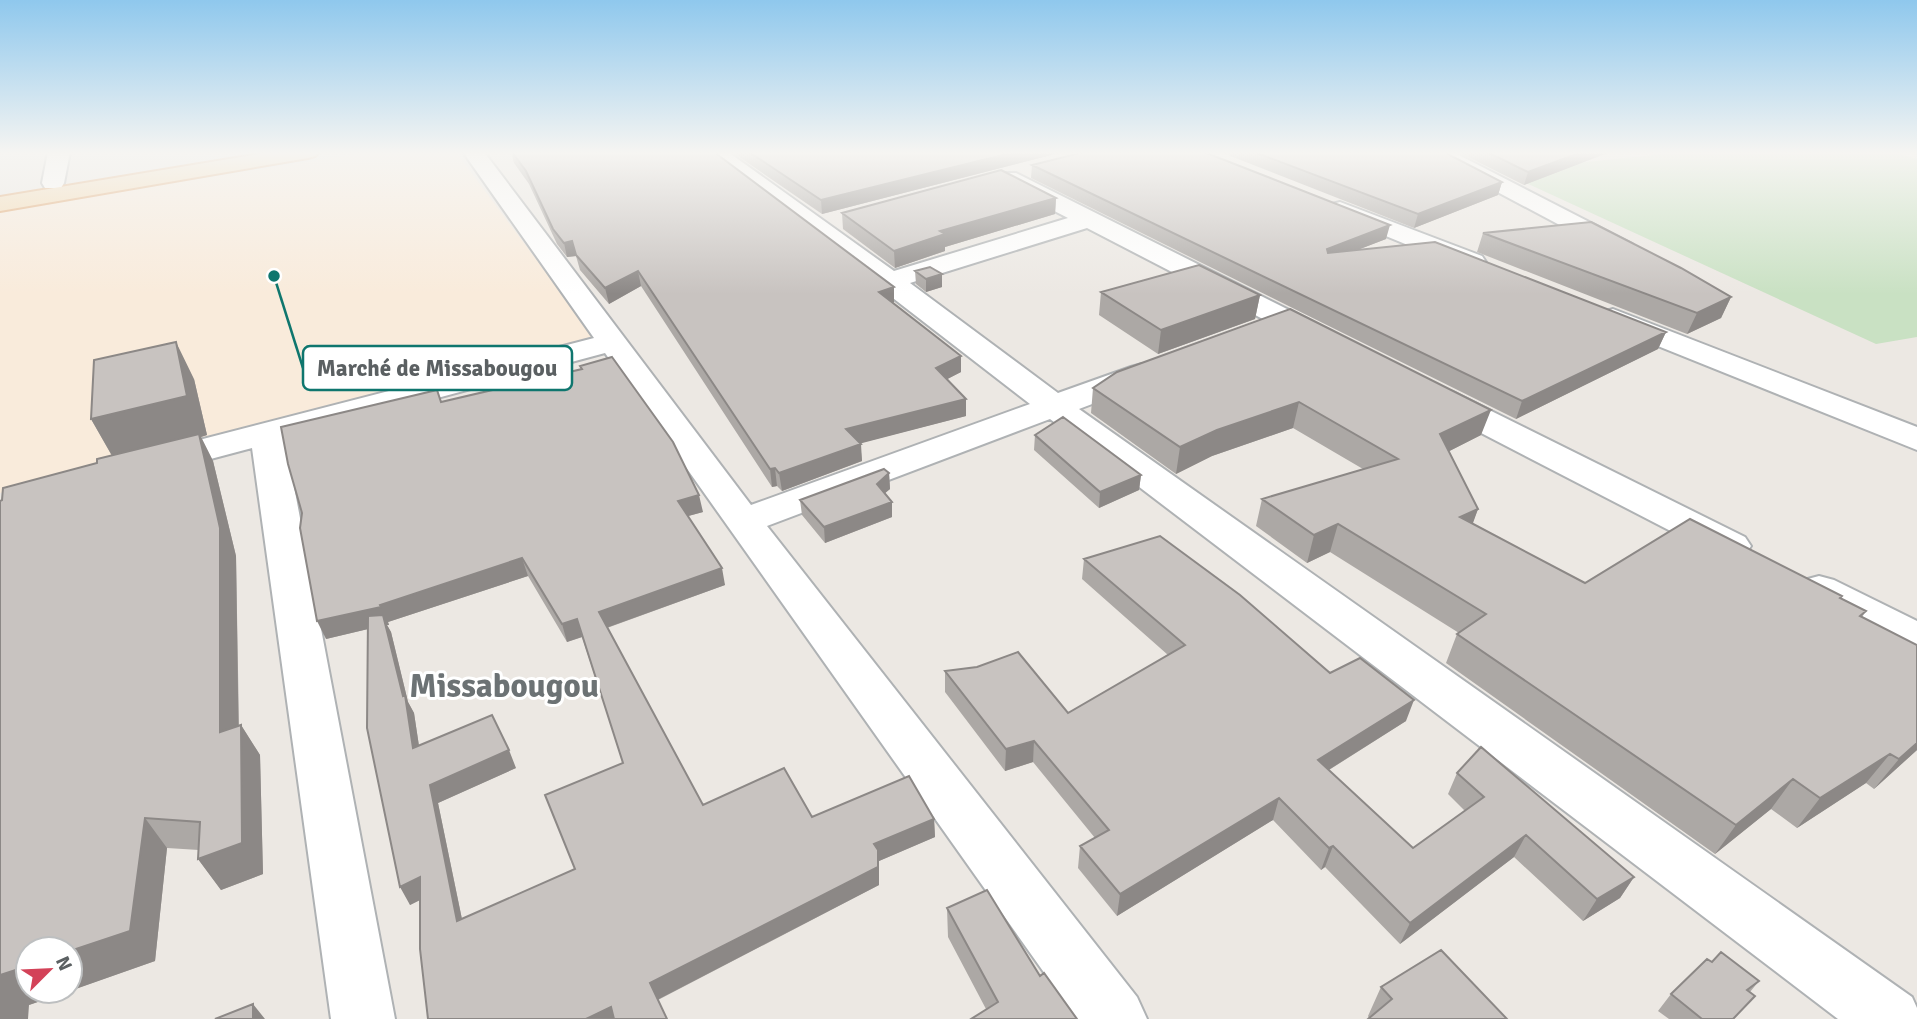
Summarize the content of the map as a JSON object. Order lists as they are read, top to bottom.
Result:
{
  "districts": ["Missabougou"],
  "places": ["Marché de Missabougou"],
  "north": "top right"
}
